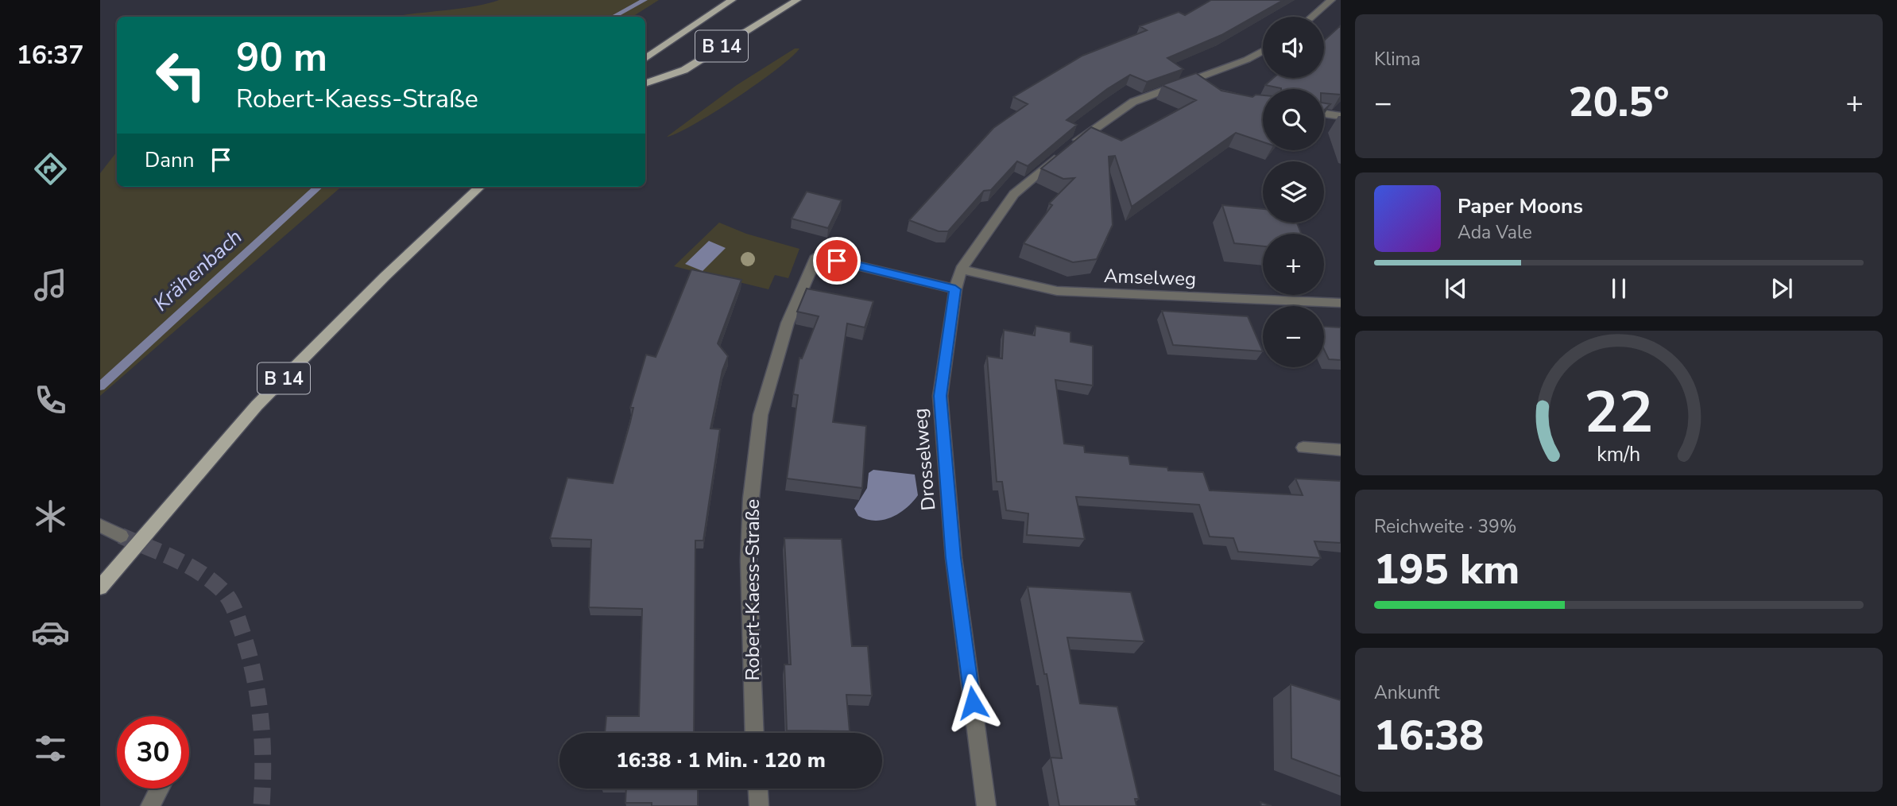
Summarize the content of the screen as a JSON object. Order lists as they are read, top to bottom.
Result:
{
  "streets": {
    "main road": ["B 14"],
    "street": ["Amselweg", "Drosselweg", "Robert-Kaess-Straße"]
  },
  "crossings": [
    ["Amselweg", "Drosselweg"],
    ["Drosselweg", "Robert-Kaess-Straße"]
  ],
  "water": ["Krähenbach"],
  "page": {
    "tabs": "16:37",
    "tile": [
      "Klima",
      ["Reichweite · 39%", "195 km"],
      ["Ankunft", "16:38"]
    ],
    "map_buttons": ["+", "−"],
    "turn": ["90 m", "Robert-Kaess-Straße"],
    "heat": ["−", "20.5°", "+"],
    "then": "Dann",
    "song": ["Paper Moons", "Ada Vale"],
    "limit": "30",
    "trip": "16:38 · 1 Min. · 120 m",
    "gauge": ["22", "km/h"]
  }
}
